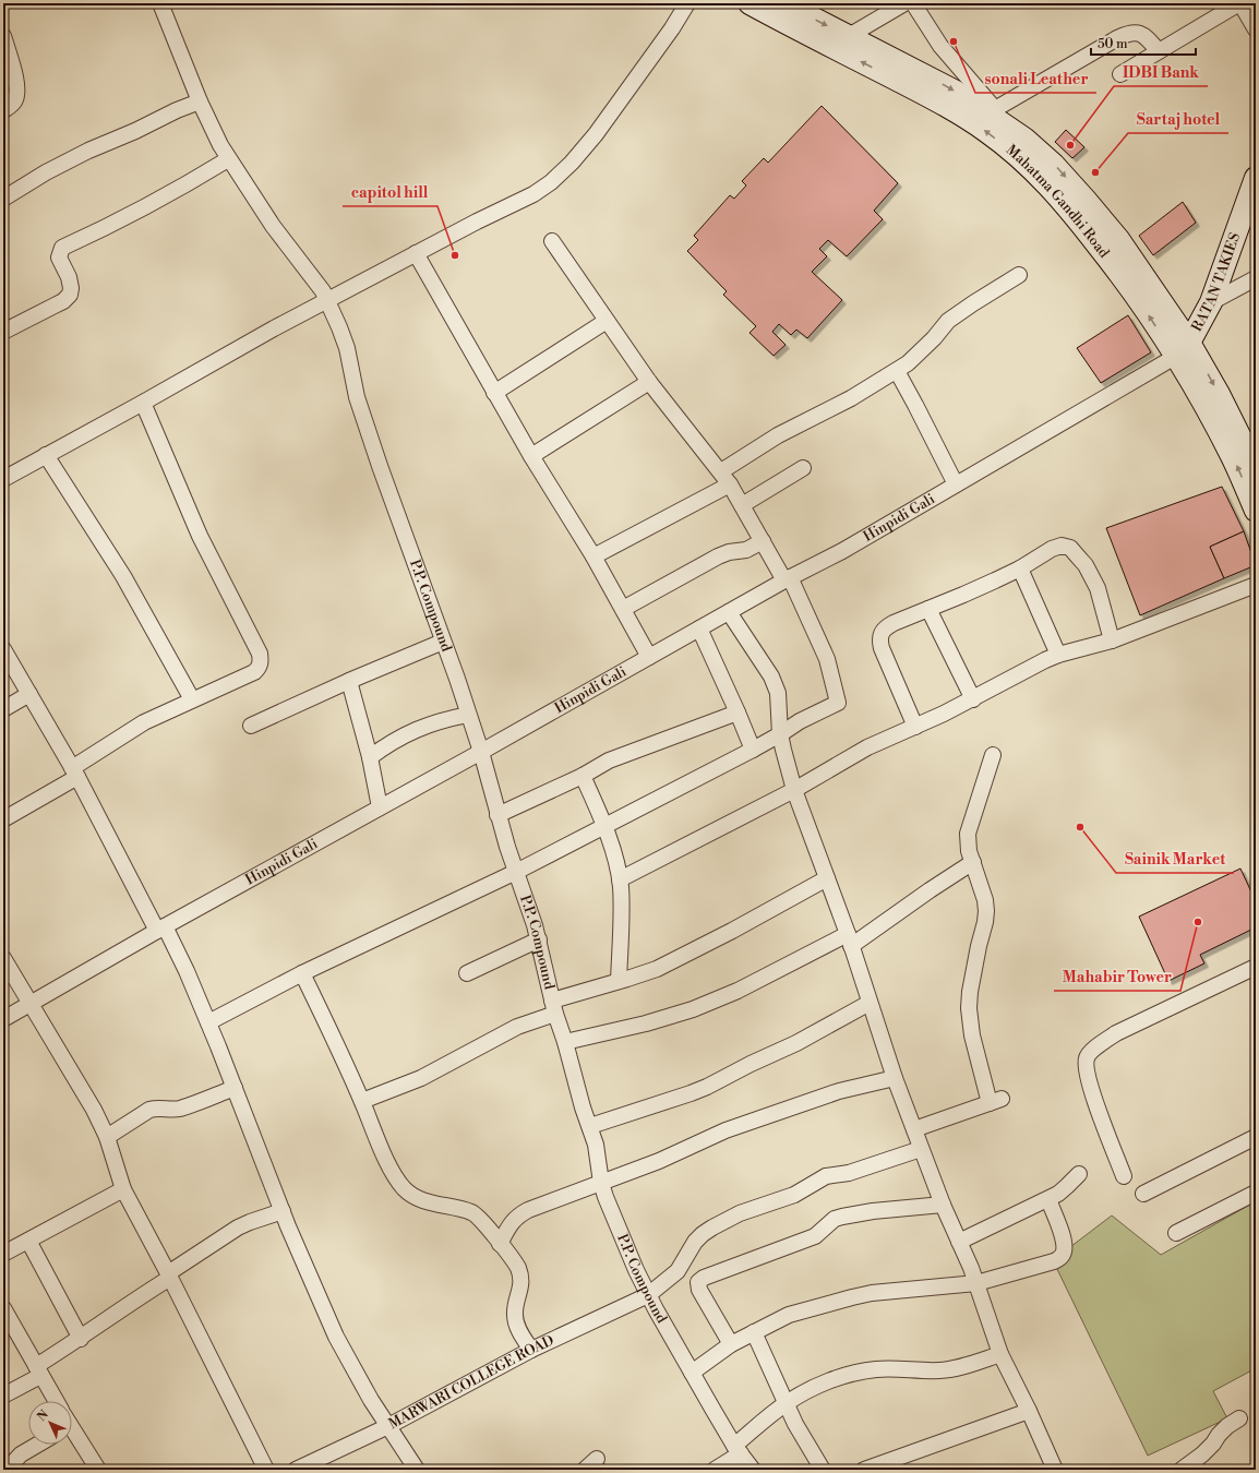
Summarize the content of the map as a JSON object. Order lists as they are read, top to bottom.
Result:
{
  "streets": {
    "main road": ["Mahatma Gandhi Road", "RATAN TAKIES"],
    "street": ["Hinpidi Gali", "P.P. Compound", "MARWARI COLLEGE ROAD"]
  },
  "crossings": [
    ["Mahatma Gandhi Road", "RATAN TAKIES"],
    ["Mahatma Gandhi Road", "Hinpidi Gali"],
    ["RATAN TAKIES", "Hinpidi Gali"],
    ["Hinpidi Gali", "P.P. Compound"],
    ["P.P. Compound", "MARWARI COLLEGE ROAD"]
  ],
  "places": [
    "sonali Leather",
    "IDBI Bank",
    "Sartaj hotel",
    "capitol hill",
    "Sainik Market",
    "Mahabir Tower"
  ],
  "scale_bar": "50 m",
  "north": "top left"
}
